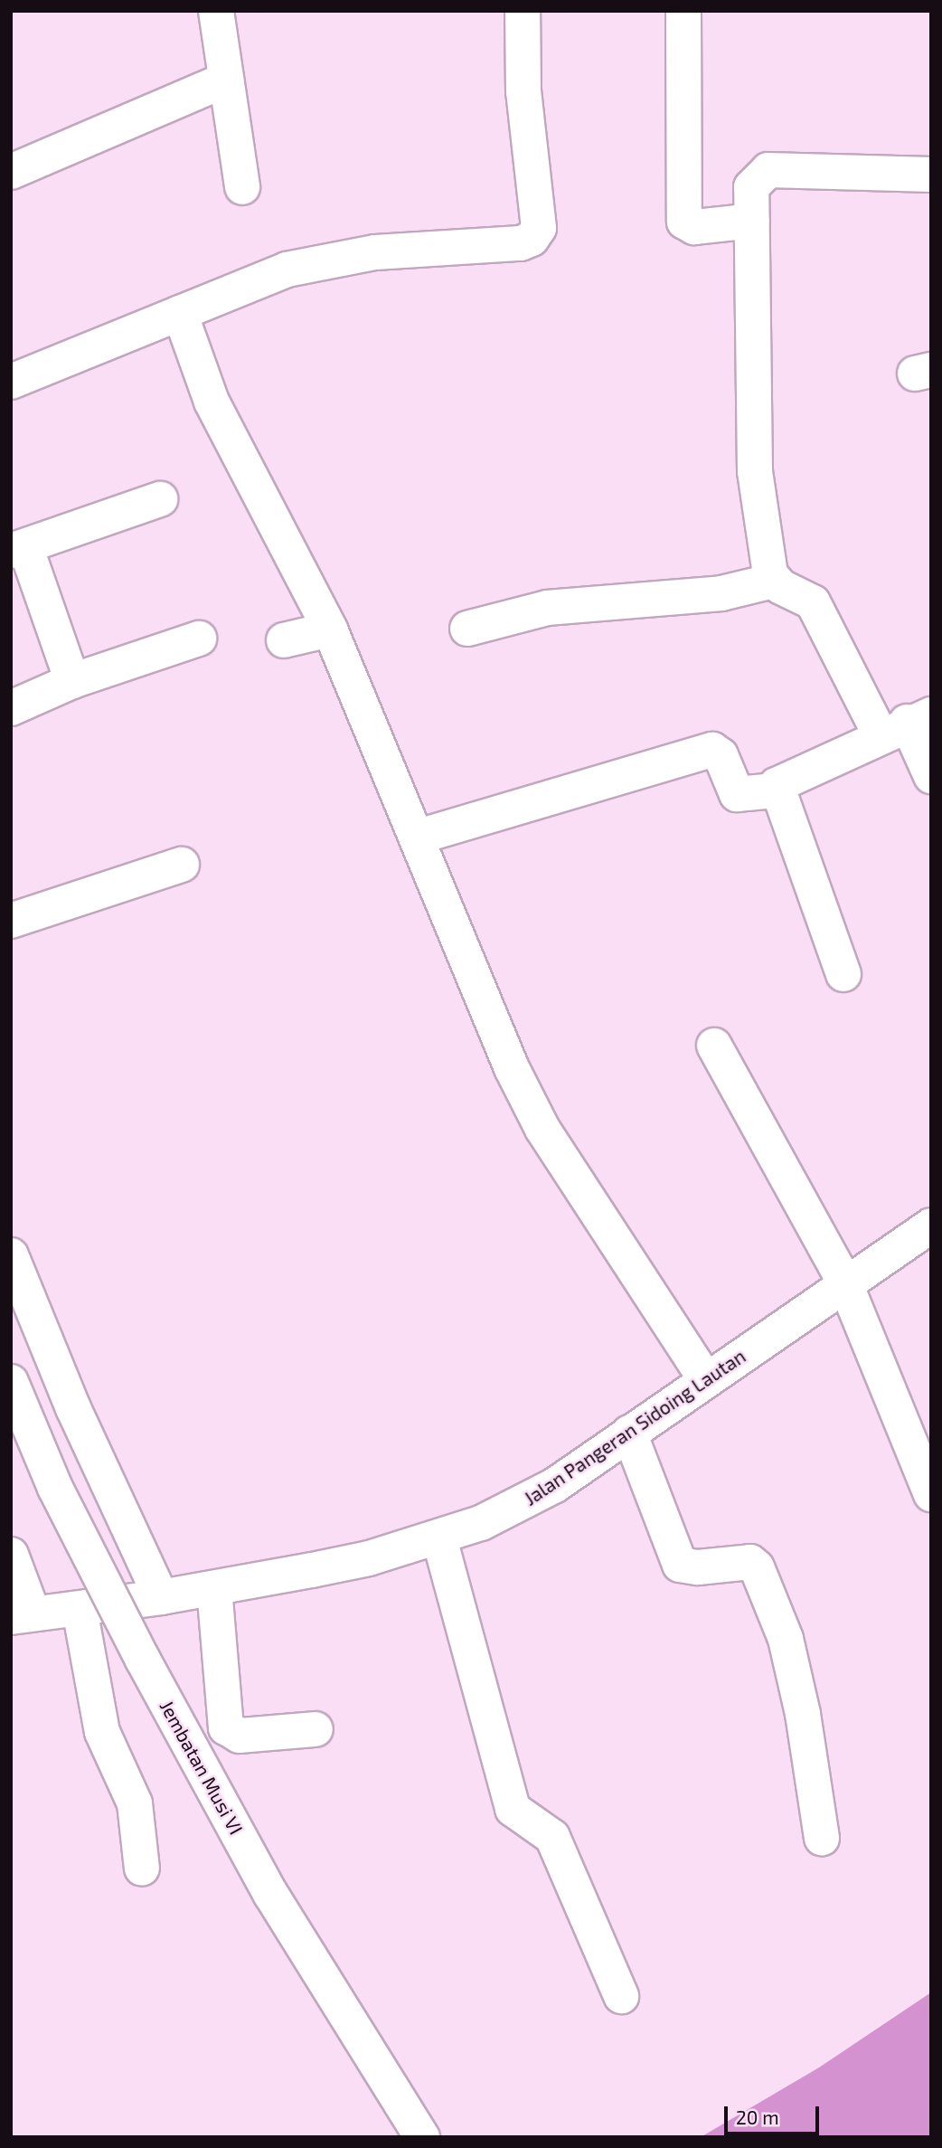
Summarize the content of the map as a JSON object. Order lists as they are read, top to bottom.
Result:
{
  "streets": {
    "street": ["Jalan Pangeran Sidoing Lautan", "Jembatan Musi VI"]
  },
  "scale_bar": "20 m"
}
